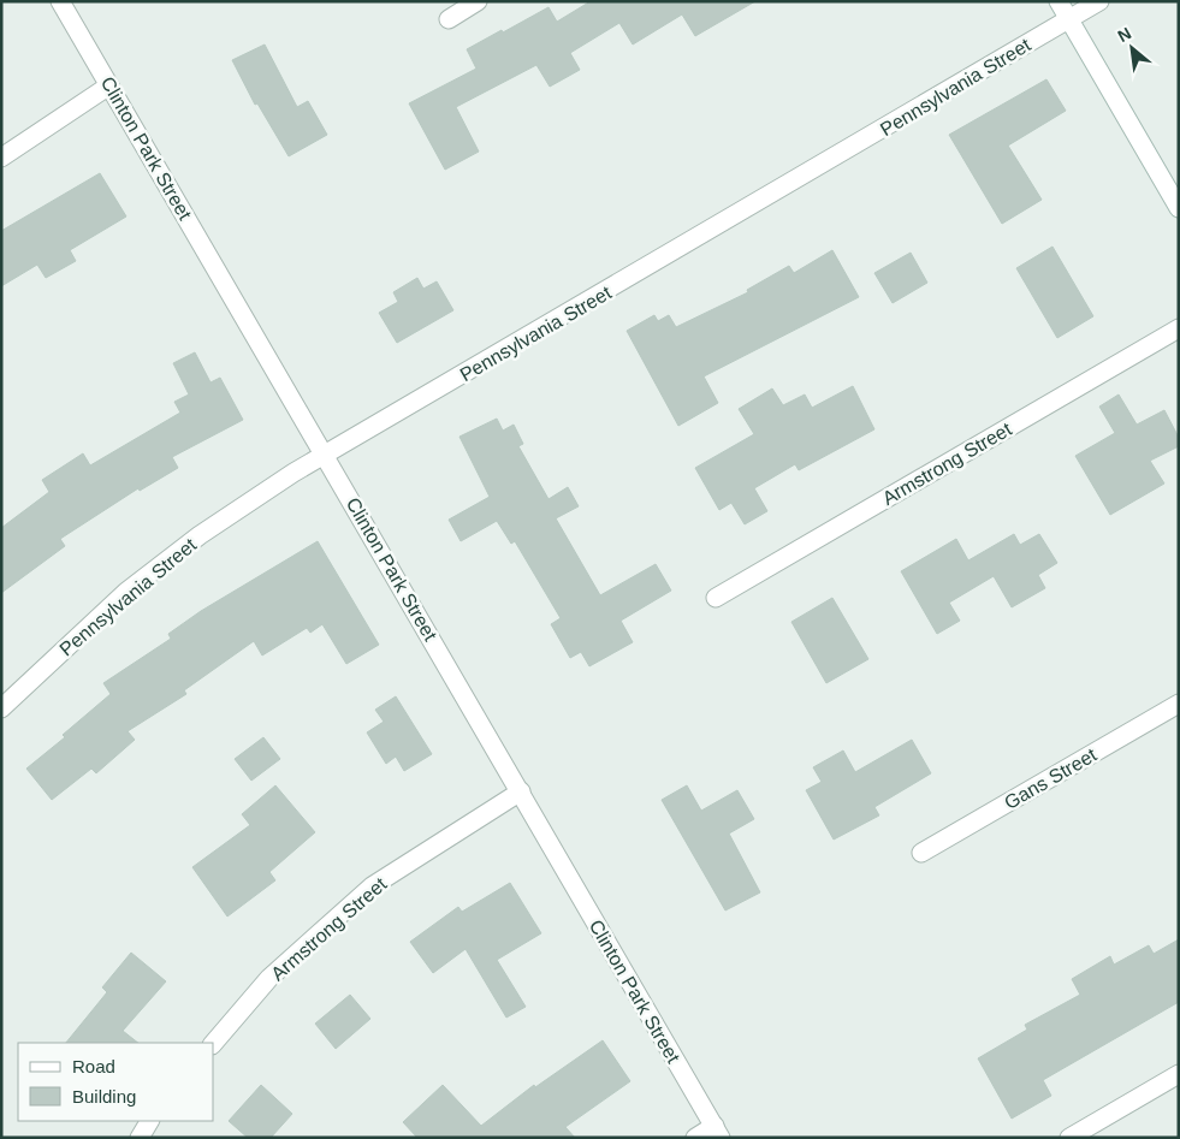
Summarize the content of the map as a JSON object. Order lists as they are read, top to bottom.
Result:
{
  "streets": {
    "street": [
      "Pennsylvania Street",
      "Clinton Park Street",
      "Armstrong Street",
      "Gans Street"
    ]
  },
  "crossings": [
    ["Pennsylvania Street", "Clinton Park Street"],
    ["Clinton Park Street", "Armstrong Street"]
  ],
  "legend": ["Road", "Building"],
  "north": "top left"
}
